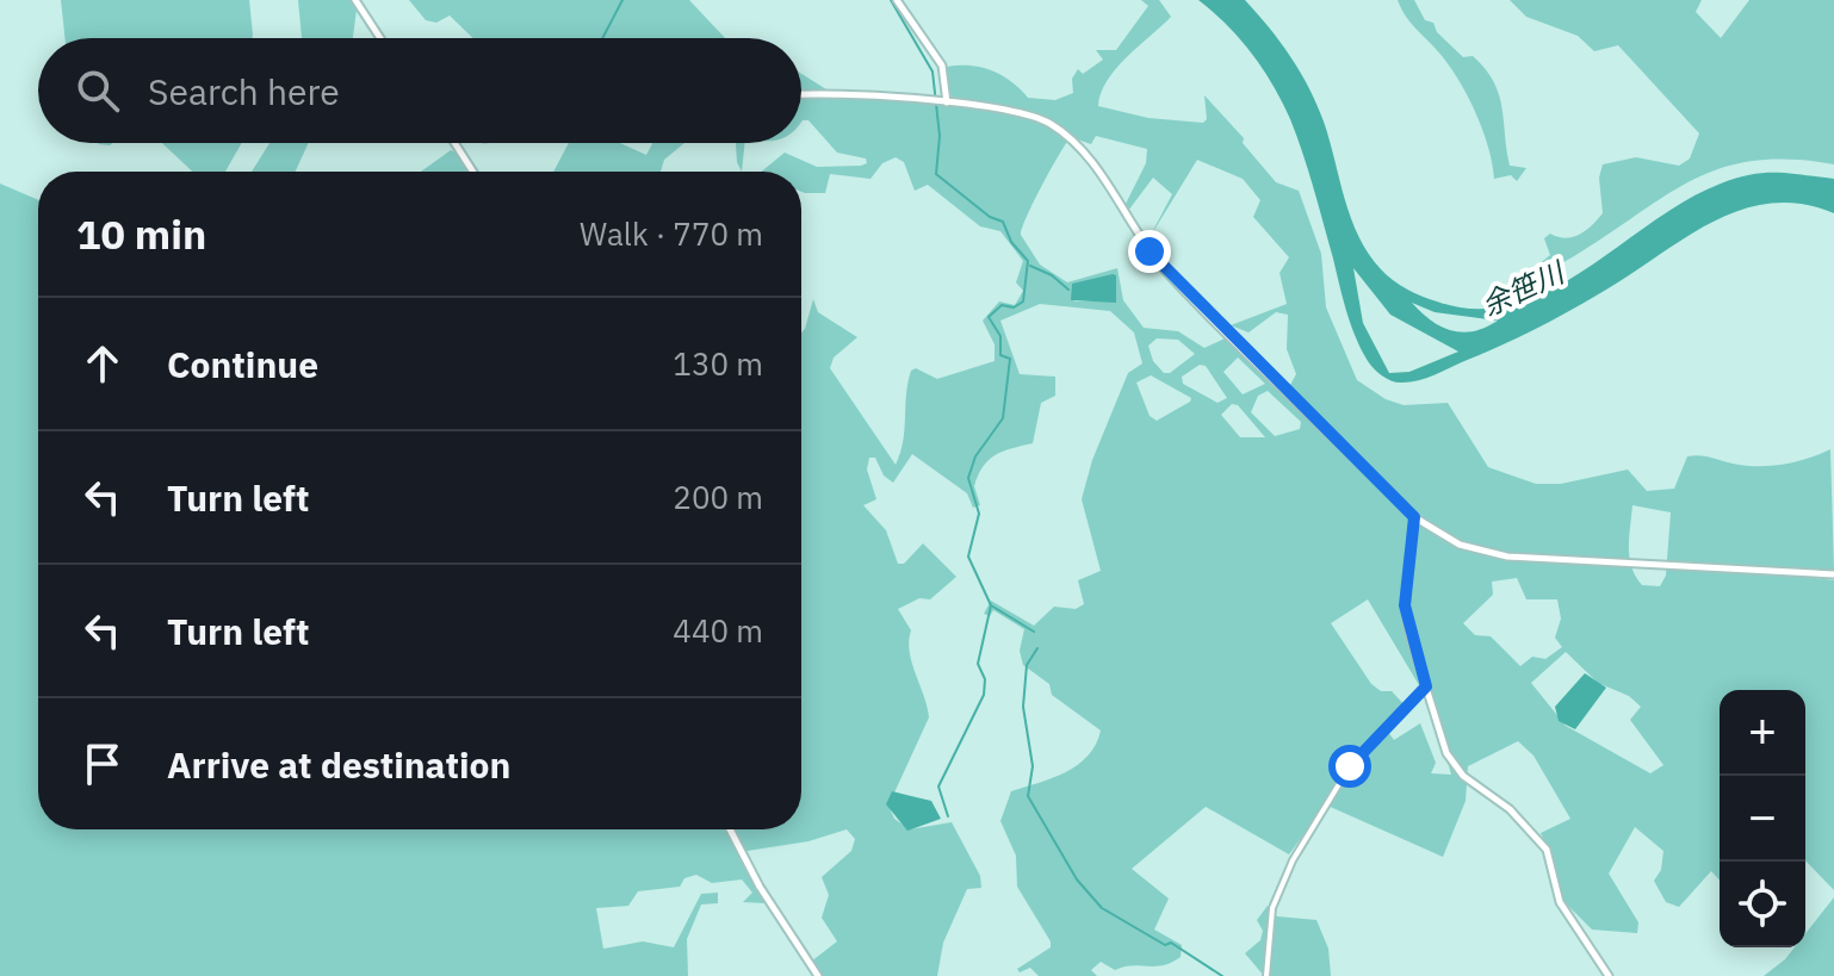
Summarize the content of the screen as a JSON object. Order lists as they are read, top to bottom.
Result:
{
  "water": ["余笹川"],
  "page": {
    "search": "Search here",
    "heading": ["10 min", "Walk · 770 m"],
    "list": [
      ["Continue", "130 m"],
      ["Turn left", "200 m"],
      ["Turn left", "440 m"],
      "Arrive at destination"
    ],
    "map_buttons": ["+", "−"]
  }
}
